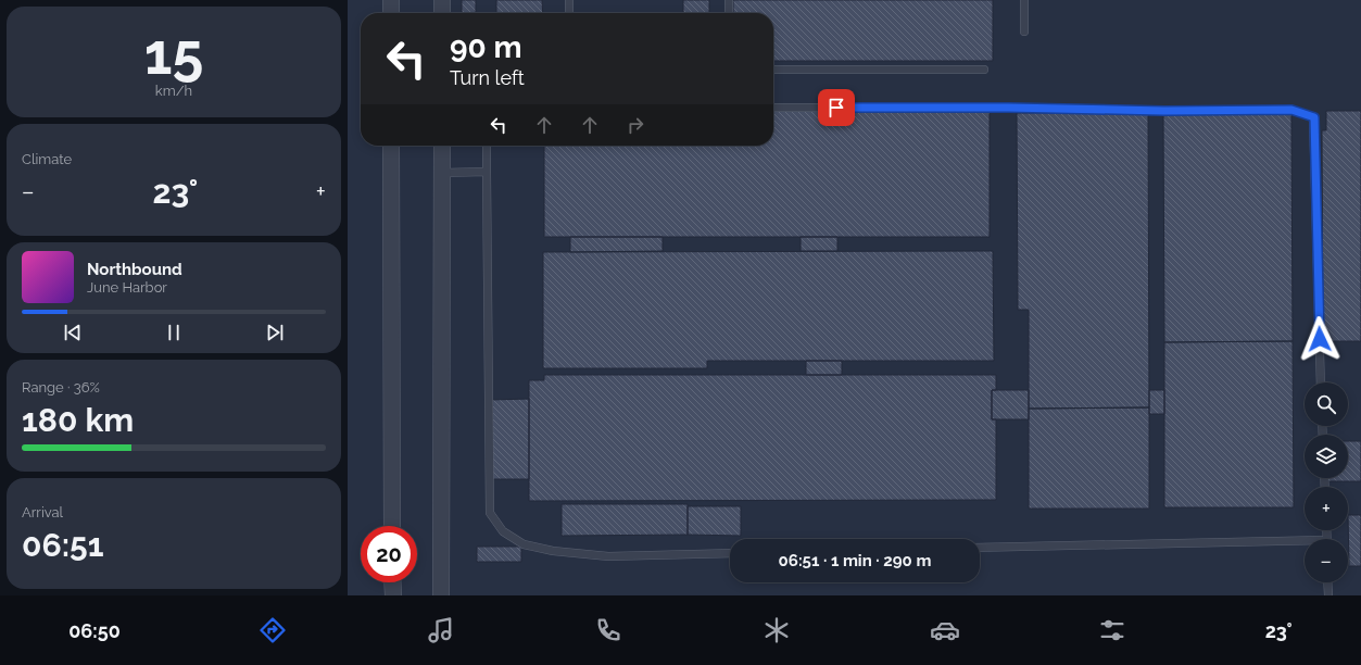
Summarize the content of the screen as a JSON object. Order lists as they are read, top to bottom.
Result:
{
  "page": {
    "tile": [
      ["15", "km/h"],
      "Climate",
      ["Range · 36%", "180 km"],
      ["Arrival", "06:51"]
    ],
    "turn": ["90 m", "Turn left"],
    "heat": ["−", "23°", "+"],
    "song": ["Northbound", "June Harbor"],
    "map_buttons": ["+", "−"],
    "limit": "20",
    "trip": "06:51 · 1 min · 290 m",
    "tabs": ["06:50", "23°"]
  }
}
